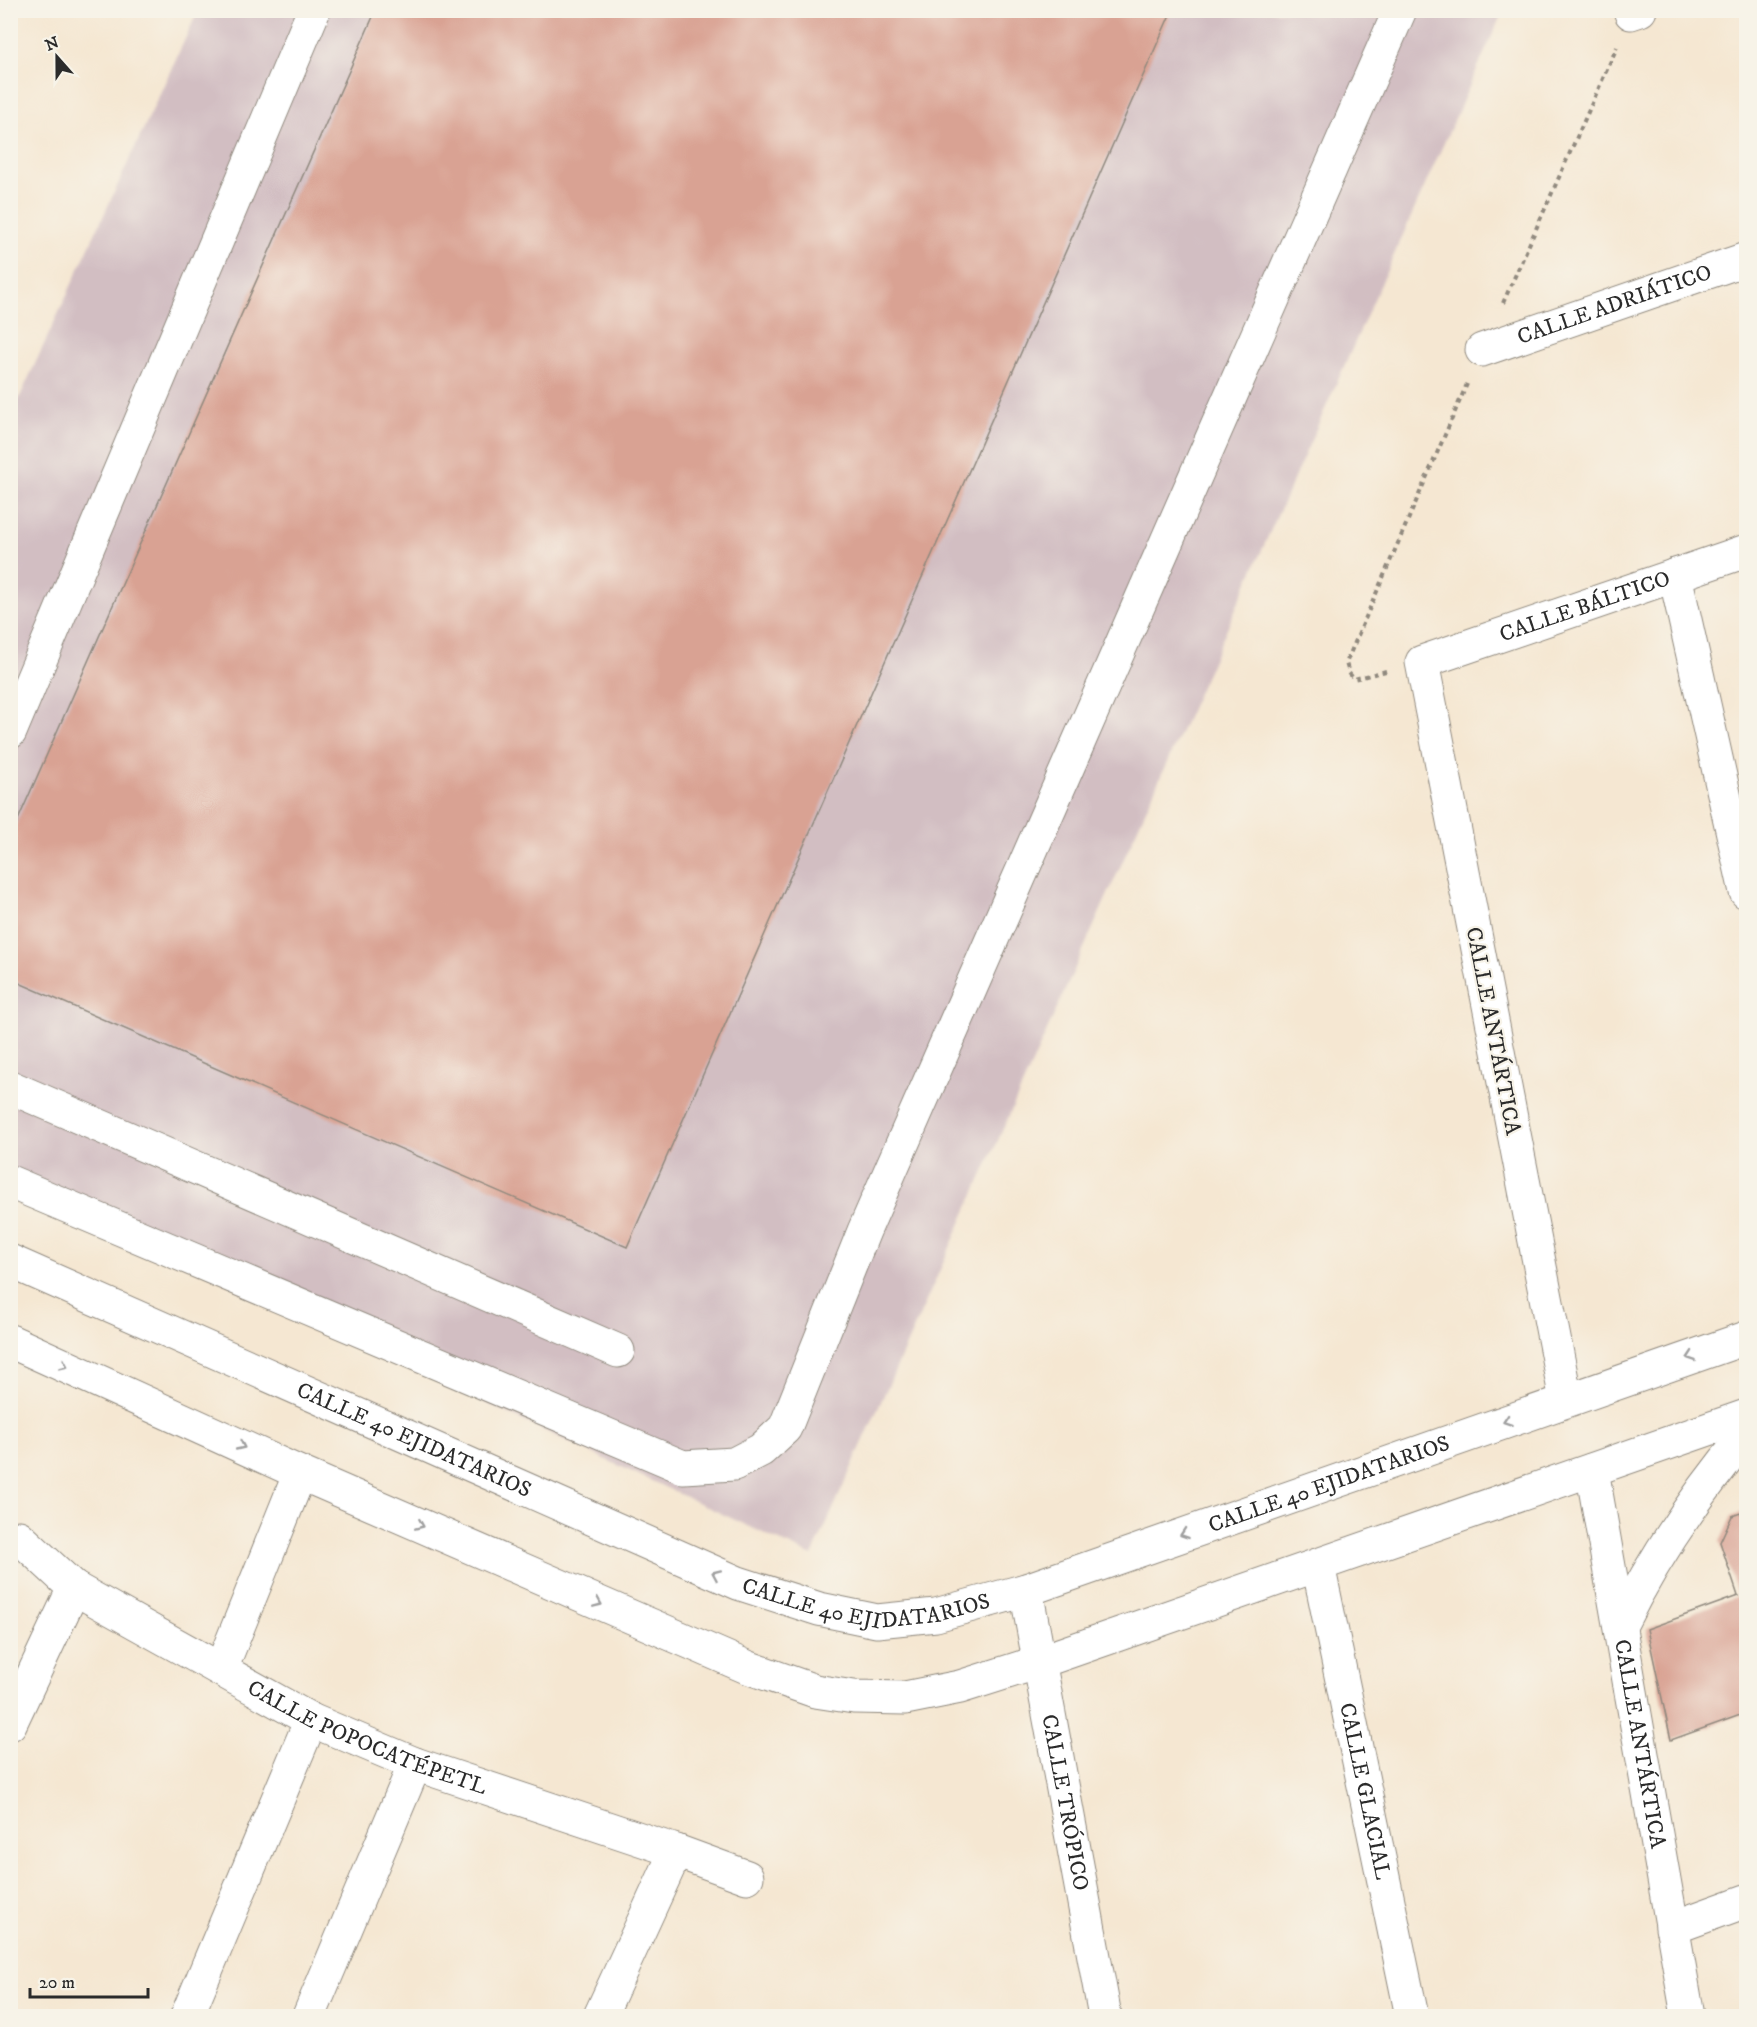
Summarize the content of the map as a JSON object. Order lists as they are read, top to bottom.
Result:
{
  "streets": {
    "street": [
      "CALLE ADRIÁTICO",
      "CALLE BÁLTICO",
      "CALLE ANTÁRTICA",
      "CALLE 40 EJIDATARIOS",
      "CALLE POPOCATÉPETL",
      "CALLE GLACIAL",
      "CALLE TRÓPICO"
    ]
  },
  "crossings": [
    ["CALLE BÁLTICO", "CALLE ANTÁRTICA"],
    ["CALLE ANTÁRTICA", "CALLE 40 EJIDATARIOS"],
    ["CALLE 40 EJIDATARIOS", "CALLE TRÓPICO"]
  ],
  "scale_bar": "20 m",
  "north": "top"
}
